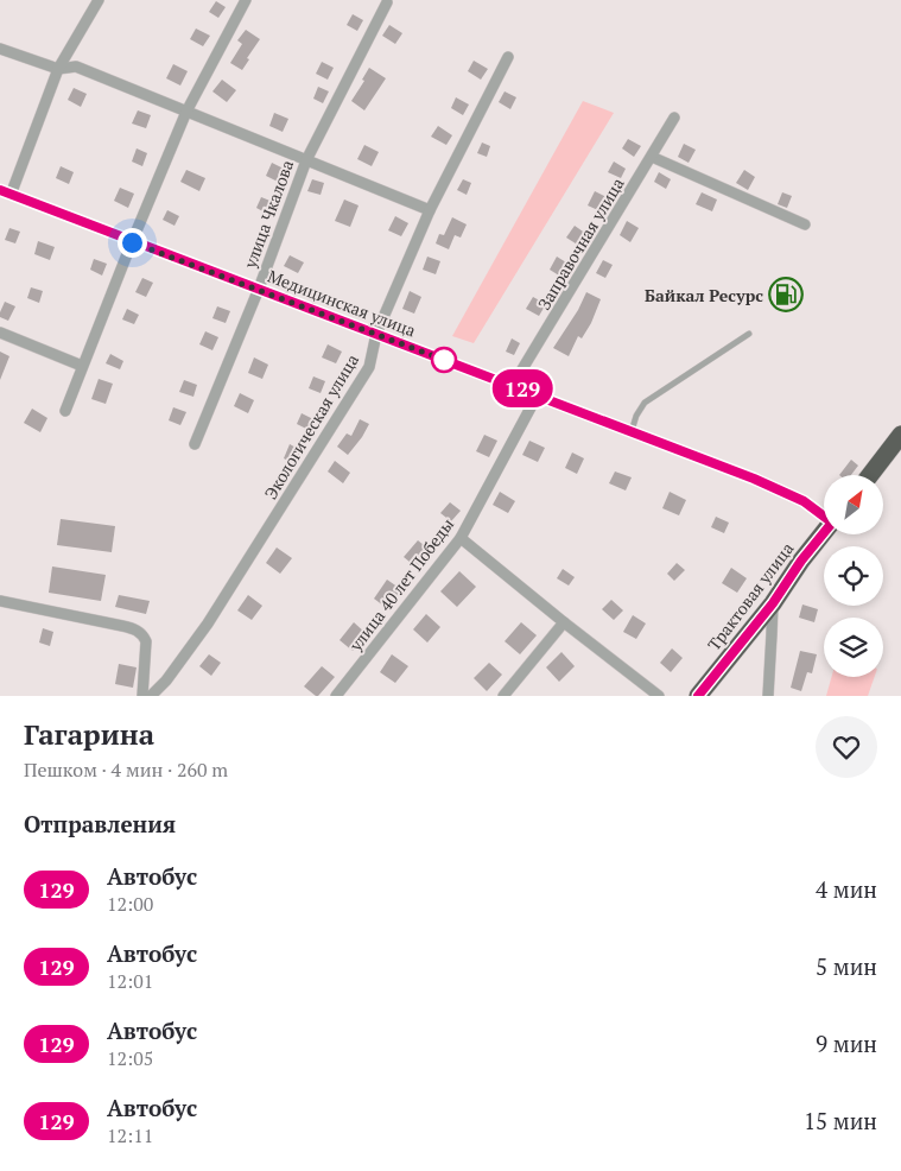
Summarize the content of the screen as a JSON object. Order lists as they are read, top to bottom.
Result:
{
  "streets": {
    "highway": ["Трактовая улица"],
    "street": [
      "улица Чкалова",
      "Заправочная улица",
      "Медицинская улица",
      "Экологическая улица",
      "улица 40 лет Победы"
    ]
  },
  "crossings": [
    ["улица Чкалова", "Медицинская улица"],
    ["Заправочная улица", "Медицинская улица"],
    ["Медицинская улица", "Экологическая улица"],
    ["Медицинская улица", "улица 40 лет Победы"]
  ],
  "places": {
    "fuel station": ["Байкал Ресурс"]
  },
  "lines": ["bus line 129"],
  "north": "top right",
  "page": {
    "on_map": "129",
    "heading": [
      ["Гагарина", "Пешком · 4 мин · 260 m"],
      "Отправления"
    ],
    "list": [
      {
        "mark": "129",
        "name": "Автобус",
        "note": "12:00",
        "value": "4 мин"
      },
      {
        "mark": "129",
        "name": "Автобус",
        "note": "12:01",
        "value": "5 мин"
      },
      {
        "mark": "129",
        "name": "Автобус",
        "note": "12:05",
        "value": "9 мин"
      },
      {
        "mark": "129",
        "name": "Автобус",
        "note": "12:11",
        "value": "15 мин"
      }
    ]
  }
}
